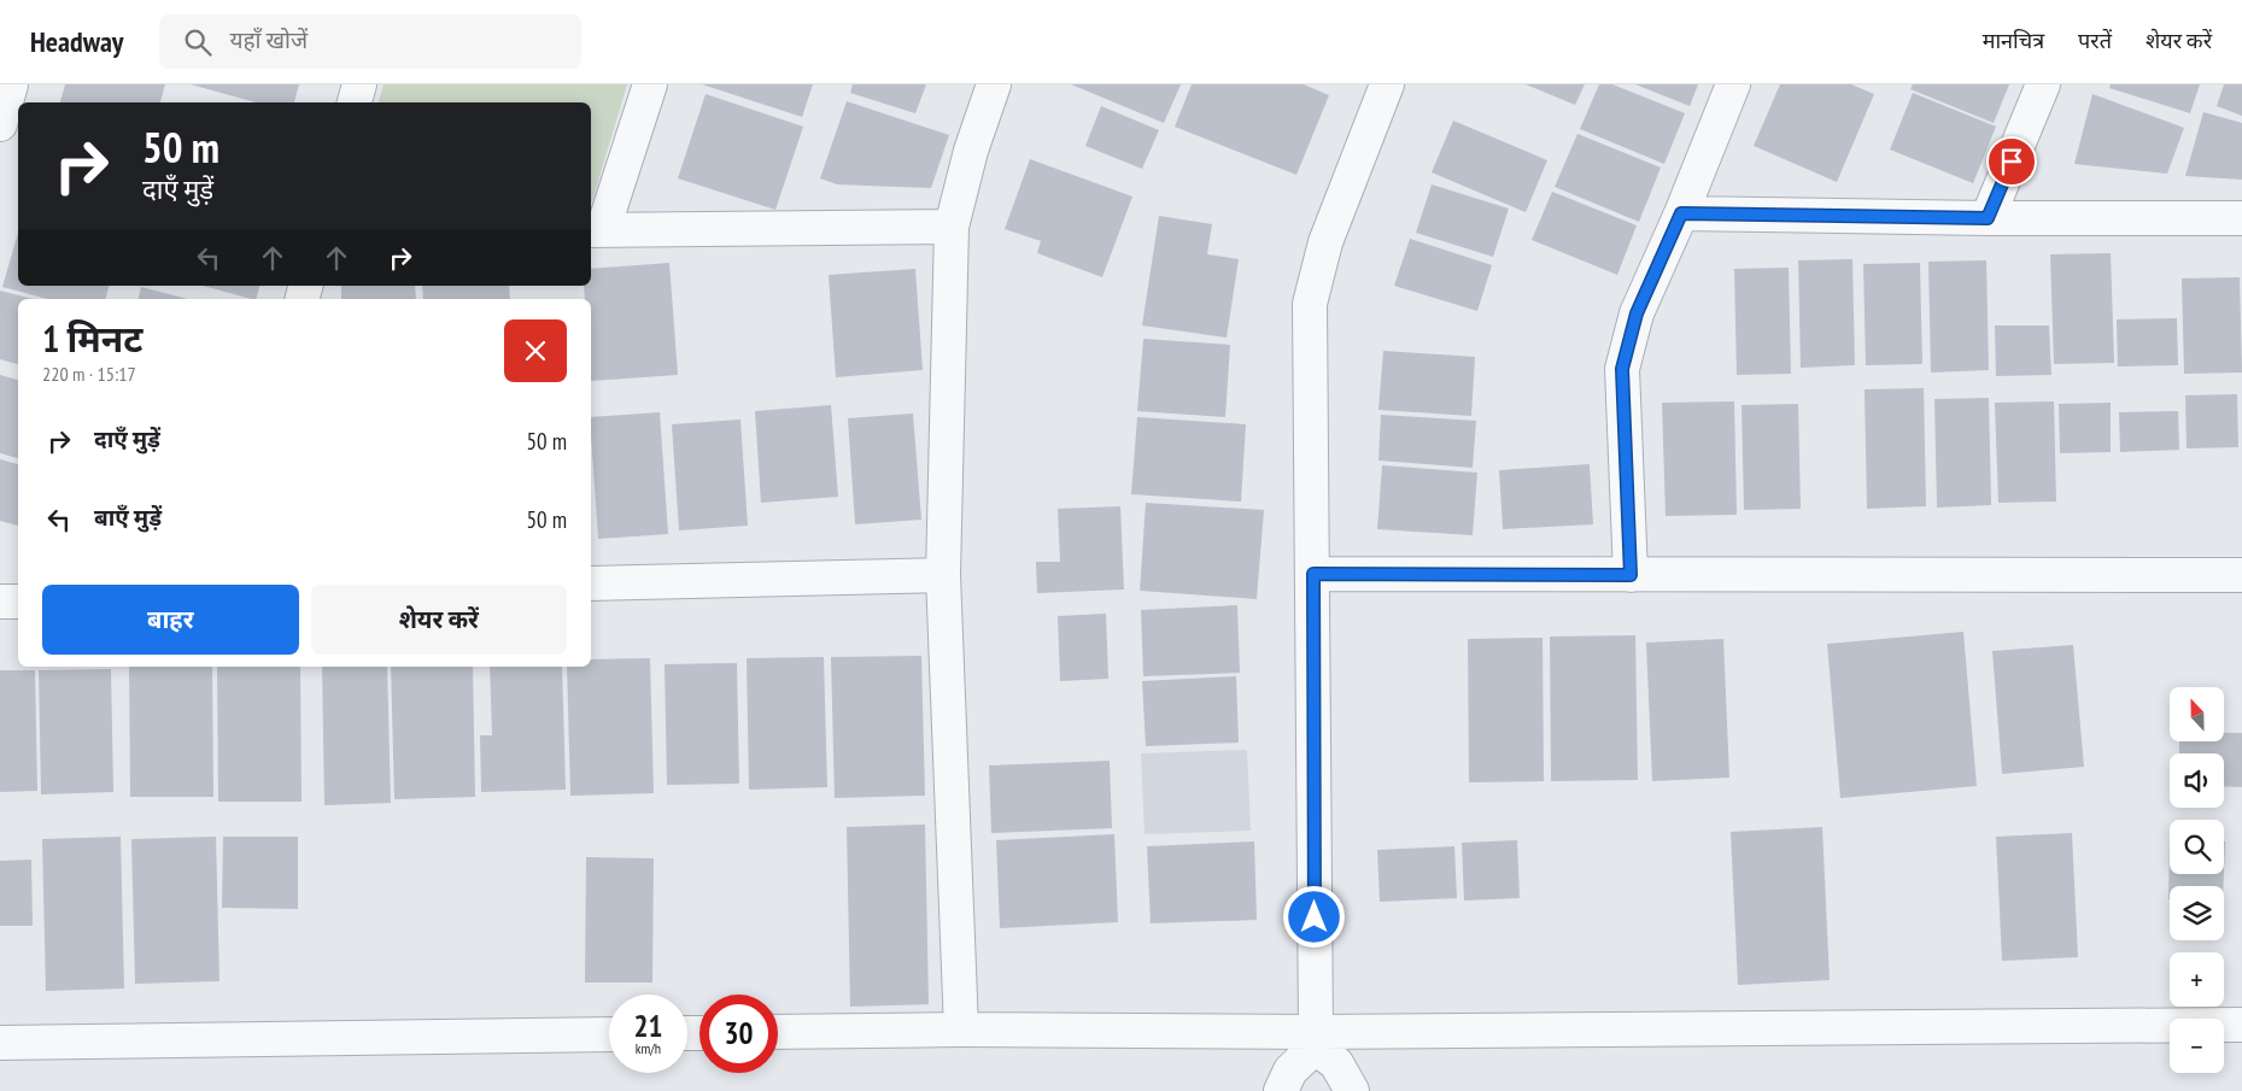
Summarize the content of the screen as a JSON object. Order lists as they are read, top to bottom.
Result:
{
  "north": "top",
  "page": {
    "header": "Headway",
    "search": "यहाँ खोजें",
    "nav": ["मानचित्र", "परतें", "शेयर करें"],
    "turn": ["50 m", "दाएँ मुड़ें"],
    "heading": ["1 मिनट", "220 m · 15:17"],
    "list": [
      {
        "name": "दाएँ मुड़ें",
        "value": "50 m"
      },
      {
        "name": "बाएँ मुड़ें",
        "value": "50 m"
      }
    ],
    "buttons": ["बाहर", "शेयर करें"],
    "map_buttons": ["+", "−"],
    "speed": "21 km/h",
    "limit": "30"
  }
}
